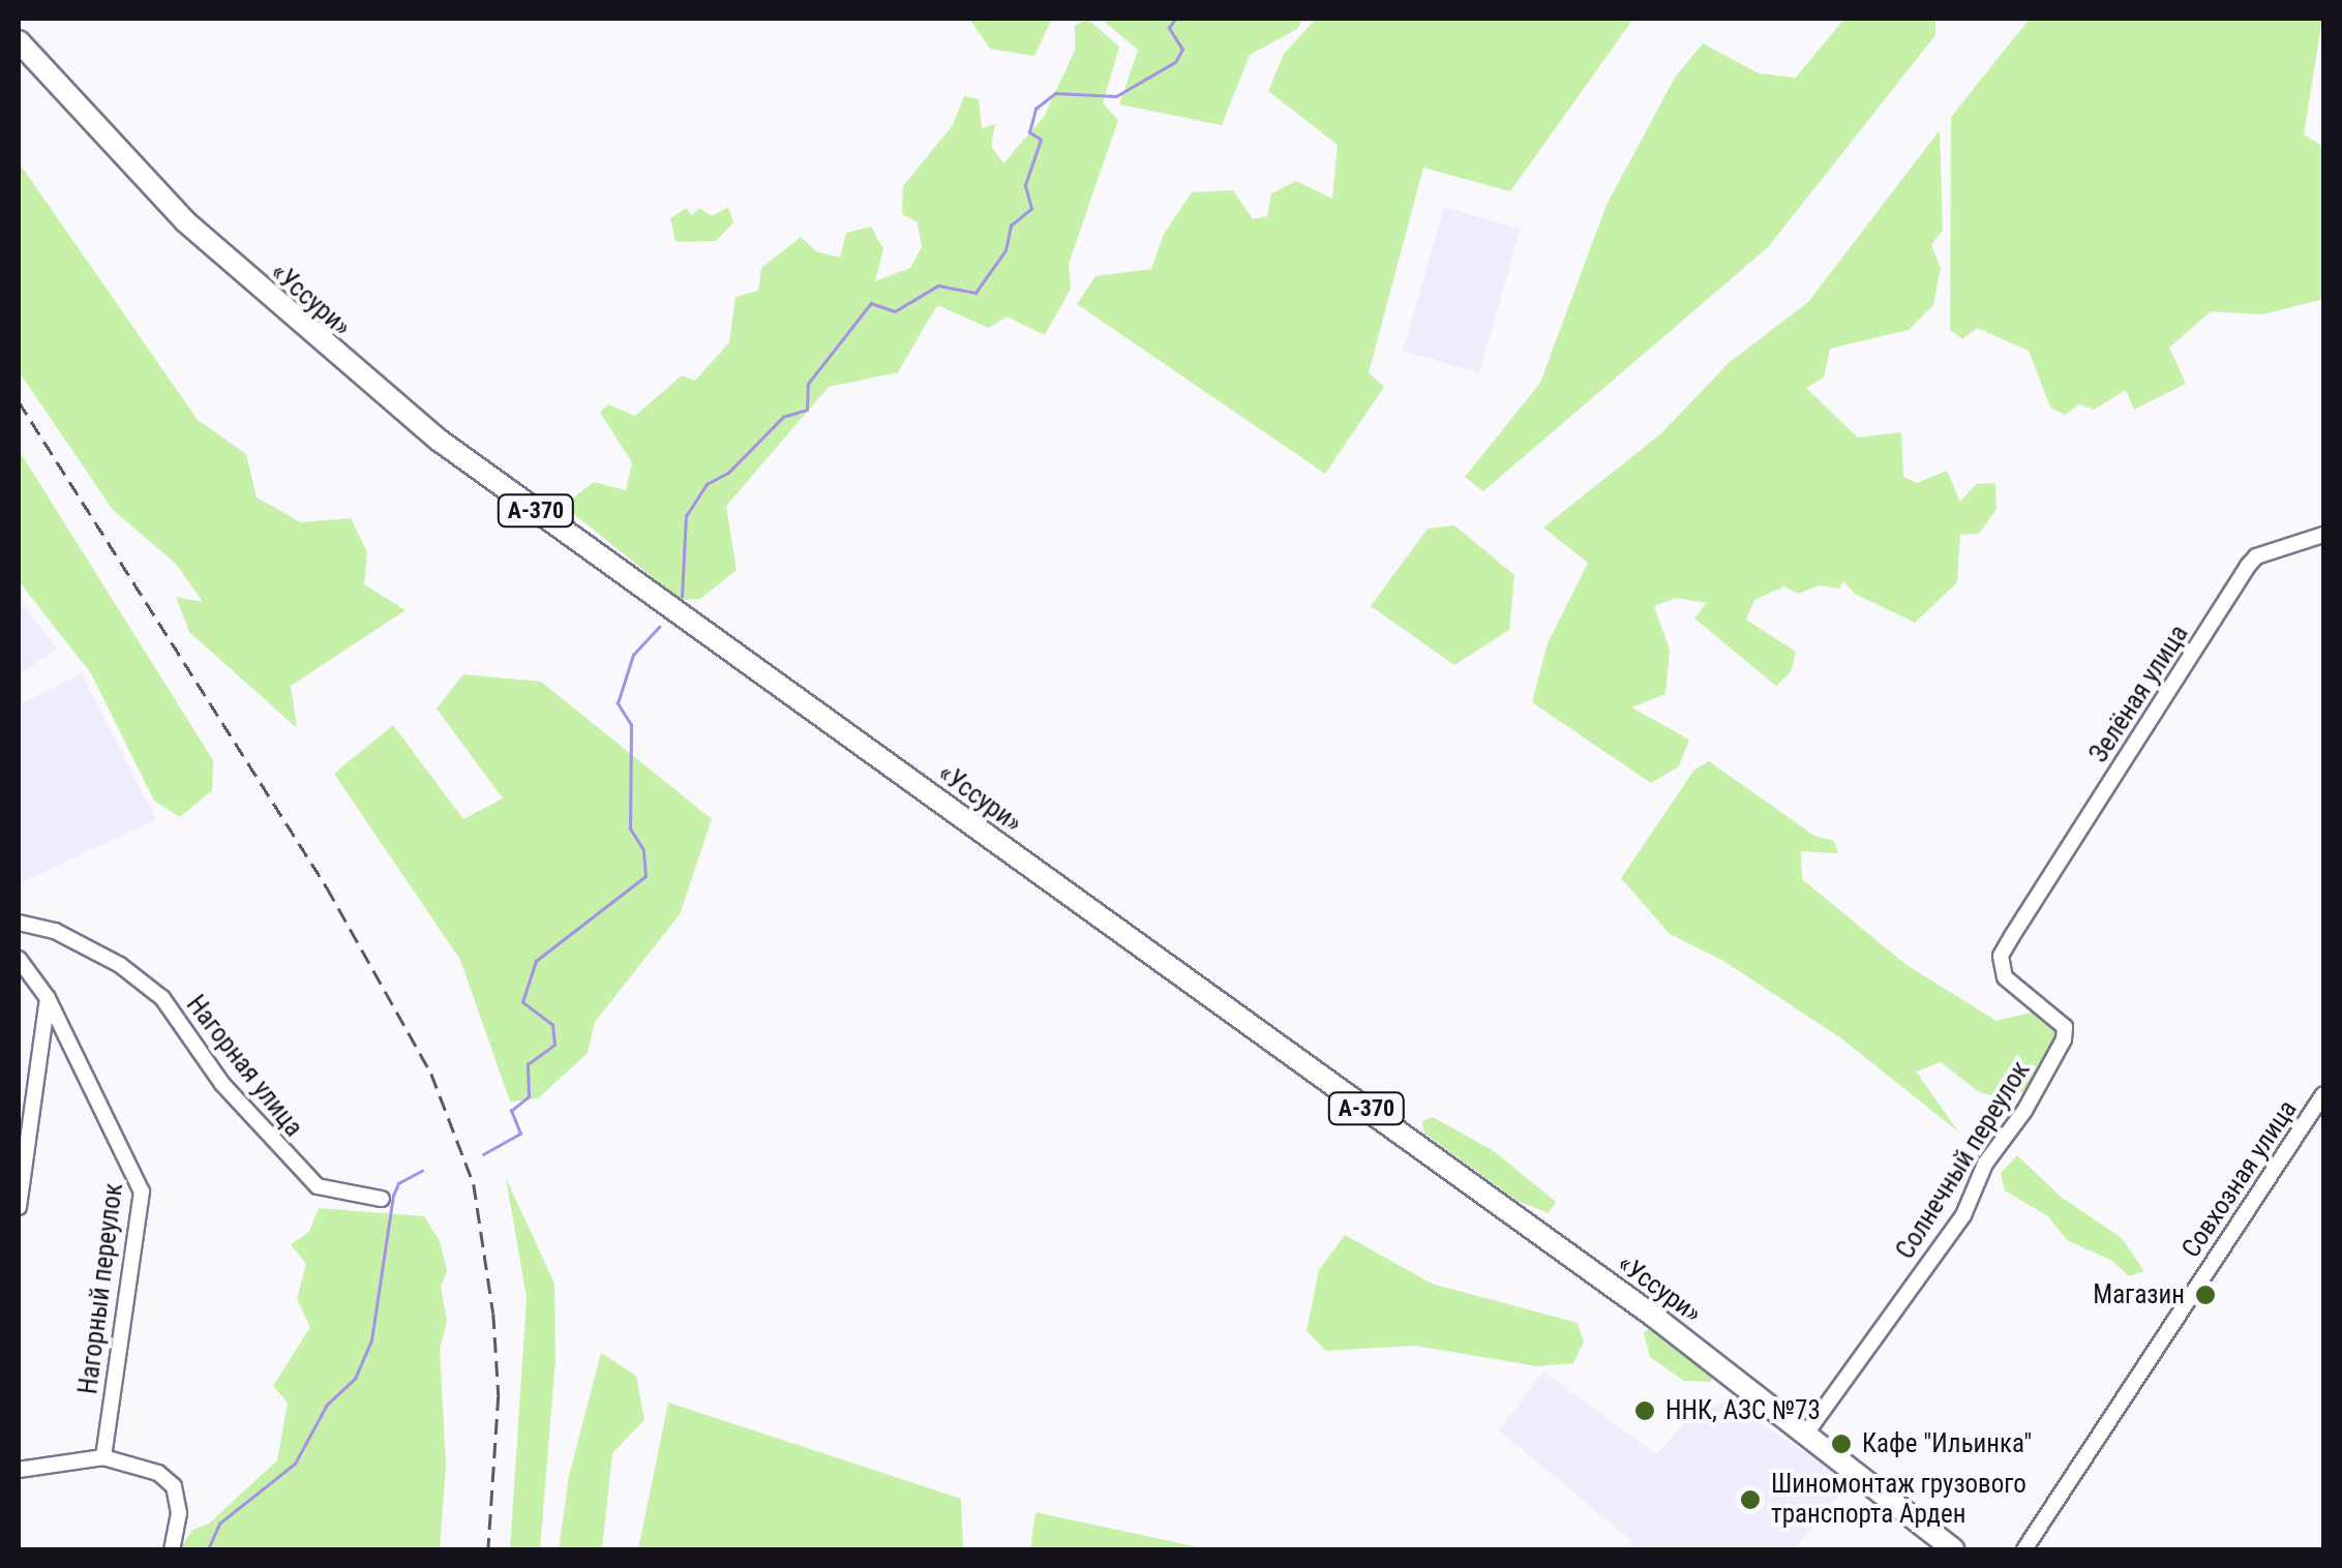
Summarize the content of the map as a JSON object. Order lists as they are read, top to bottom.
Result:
{
  "streets": {
    "highway": ["«Уссури»", "А-370"],
    "street": [
      "Зелёная улица",
      "Нагорная улица",
      "Солнечный переулок",
      "Совхозная улица",
      "Нагорный переулок"
    ]
  },
  "crossings": [
    ["«Уссури»", "Солнечный переулок"],
    ["Зелёная улица", "Солнечный переулок"]
  ],
  "places": [
    "Магазин",
    "ННК, АЗС №73",
    "Кафе \"Ильинка\"",
    "Шиномонтаж грузового транспорта Арден"
  ]
}
